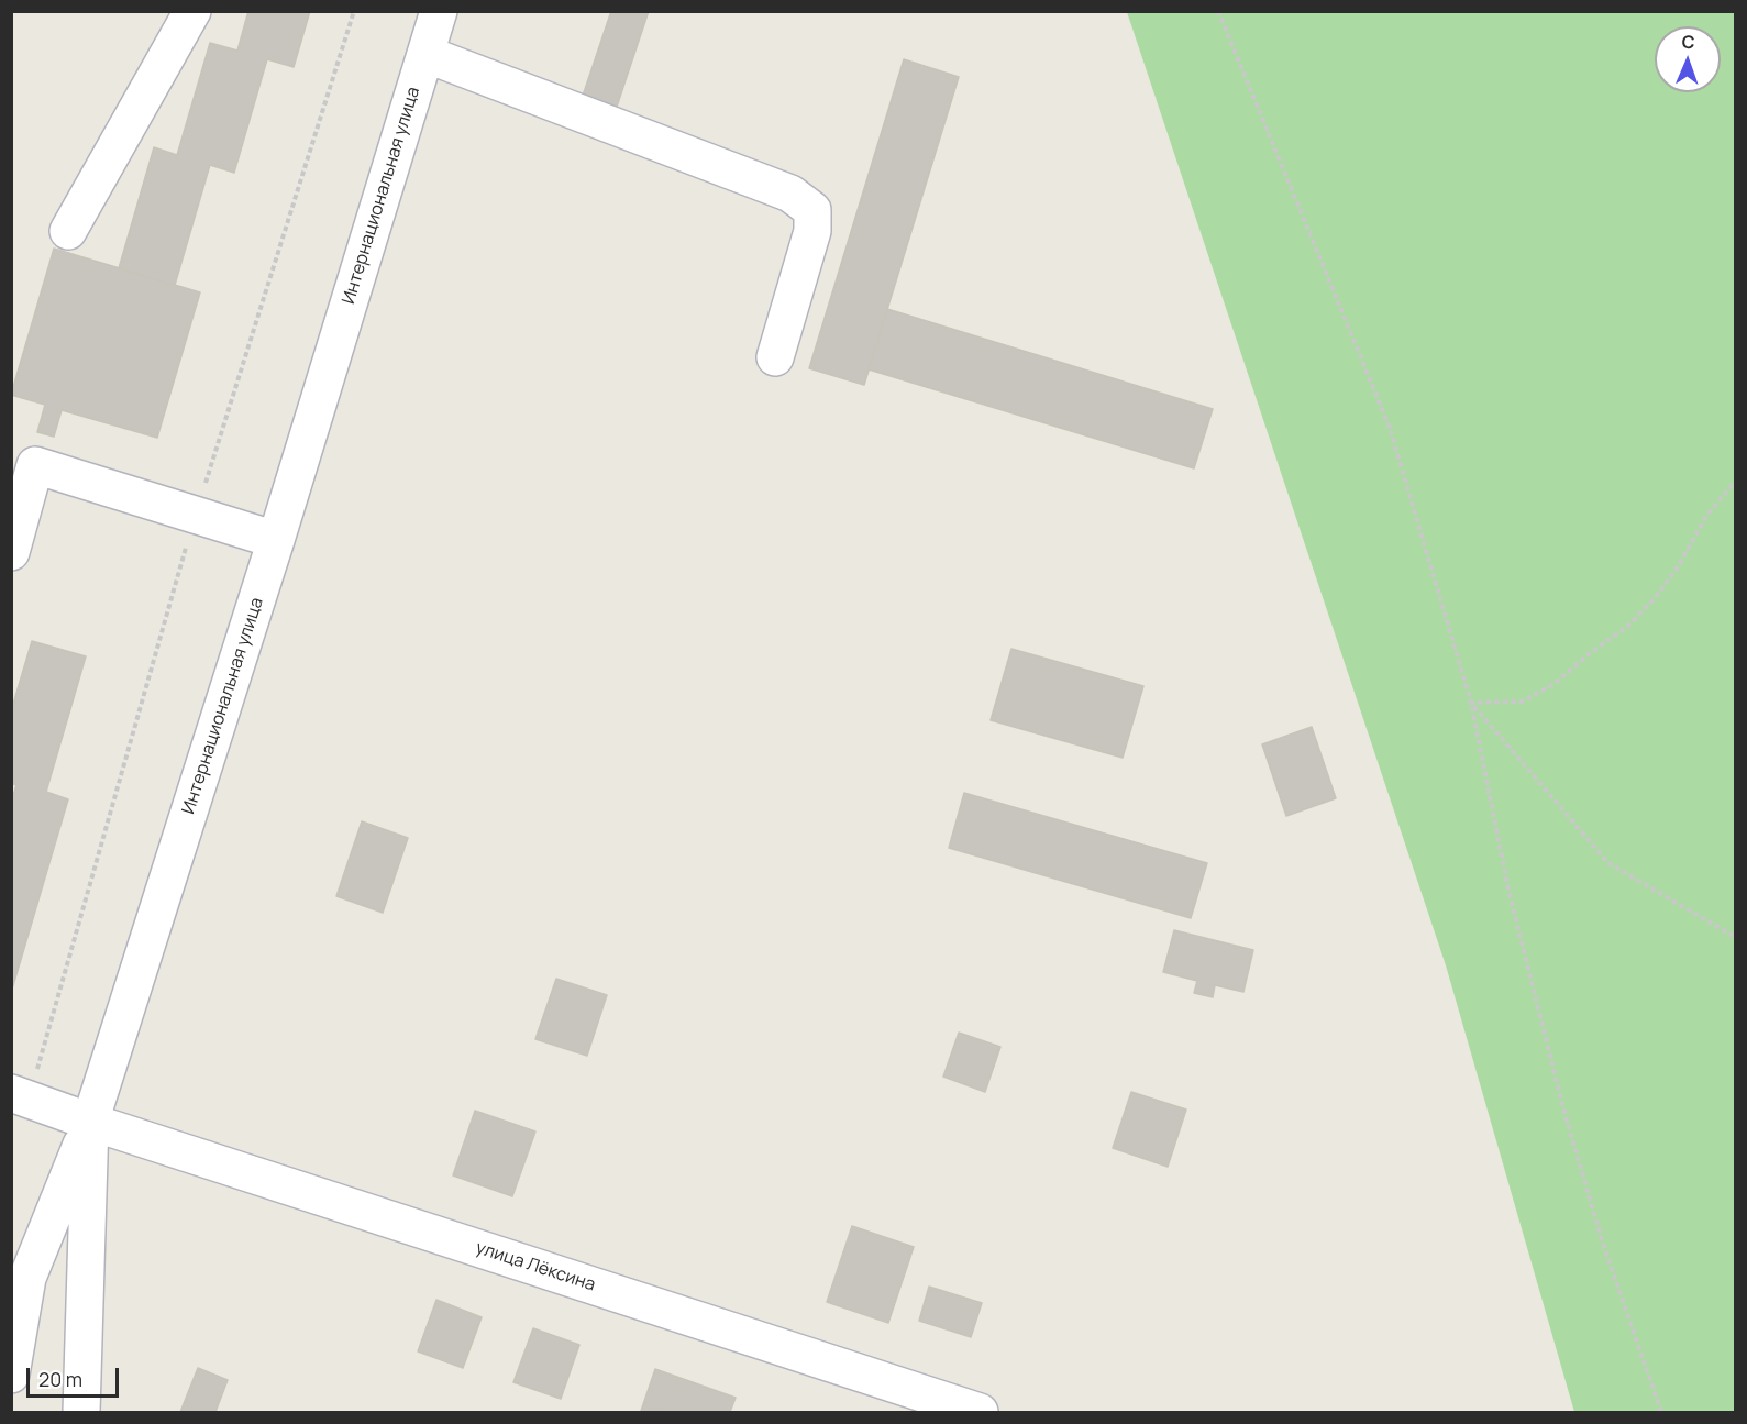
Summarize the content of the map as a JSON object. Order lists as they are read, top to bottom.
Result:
{
  "streets": {
    "street": ["Интернациональная улица", "улица Лёксина"]
  },
  "crossings": [
    ["Интернациональная улица", "улица Лёксина"]
  ],
  "scale_bar": "20 m",
  "north": "top"
}
